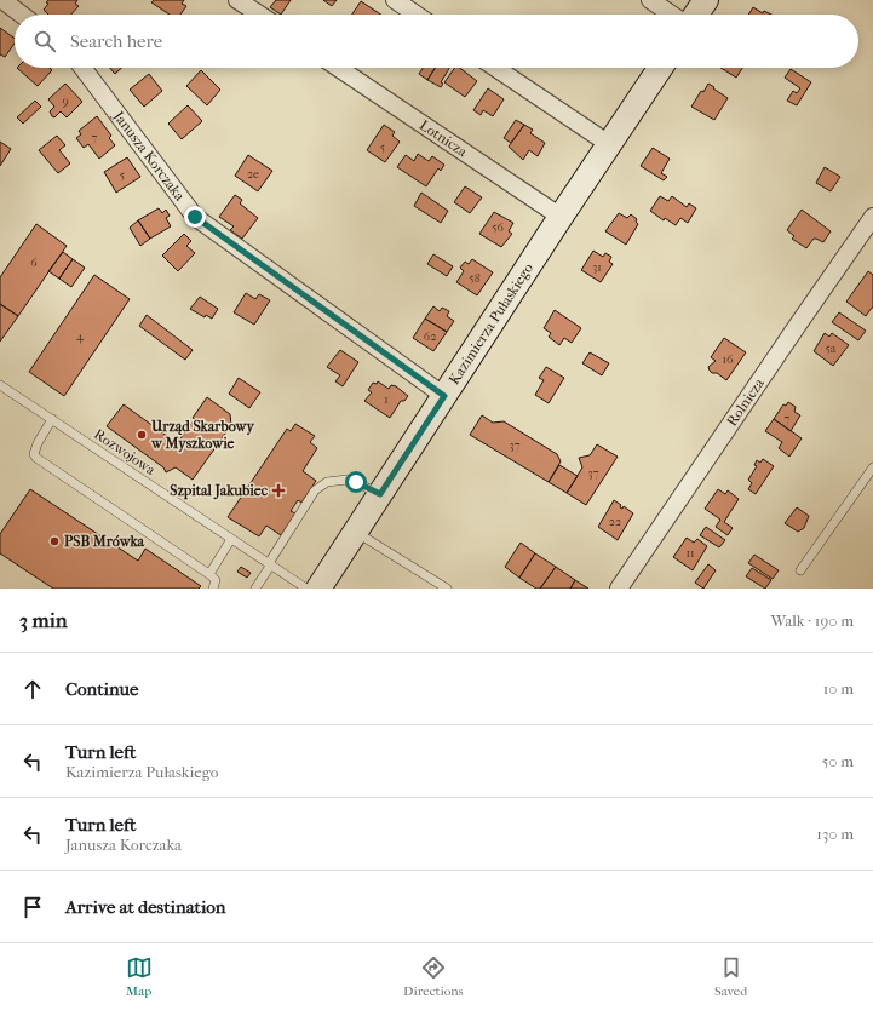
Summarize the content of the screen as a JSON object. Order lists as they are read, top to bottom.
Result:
{
  "streets": {
    "main road": ["Kazimierza Pułaskiego"],
    "street": ["Lotnicza", "Janusza Korczaka", "Rolnicza"],
    "lane": ["Rozwojowa"]
  },
  "crossings": [
    ["Lotnicza", "Kazimierza Pułaskiego"],
    ["Janusza Korczaka", "Kazimierza Pułaskiego"]
  ],
  "places": {
    "other": ["Urząd Skarbowy w Myszkowie", "PSB Mrówka"],
    "health": ["Szpital Jakubiec"]
  },
  "house_numbers": [
    "9",
    "7",
    "5",
    "2e",
    "5",
    "56",
    "6",
    "31",
    "58",
    "4",
    "62",
    "5a",
    "16",
    "1",
    "7",
    "37",
    "37",
    "22",
    "11"
  ],
  "page": {
    "search": "Search here",
    "heading": ["3 min", "Walk · 190 m"],
    "list": [
      ["Continue", "10 m"],
      ["Turn left", "Kazimierza Pułaskiego", "50 m"],
      ["Turn left", "Janusza Korczaka", "130 m"],
      "Arrive at destination"
    ],
    "nav": ["Map", "Directions", "Saved"]
  }
}
